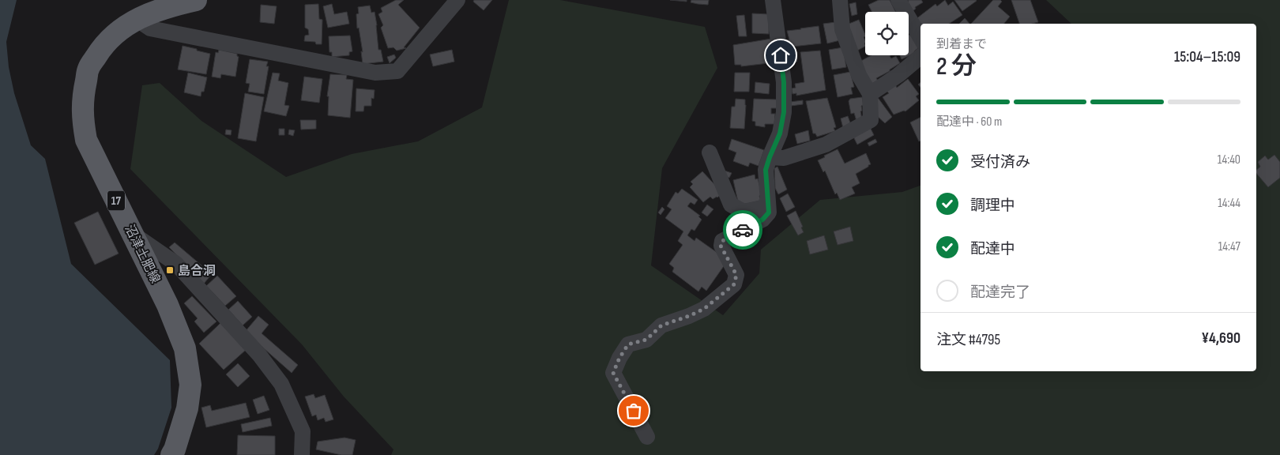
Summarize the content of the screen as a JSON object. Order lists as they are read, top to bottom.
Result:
{
  "streets": {
    "main road": ["17", "沼津土肥線"]
  },
  "places": {
    "transit": ["島合洞"]
  },
  "page": {
    "heading": ["2 分", "到着まで", "15:04–15:09"],
    "panel": ["注文 #4795", "¥4,690"],
    "bar": "配達中 · 60 m",
    "list": [
      ["受付済み", "14:40"],
      ["調理中", "14:44"],
      ["配達中", "14:47"],
      "配達完了"
    ]
  }
}
